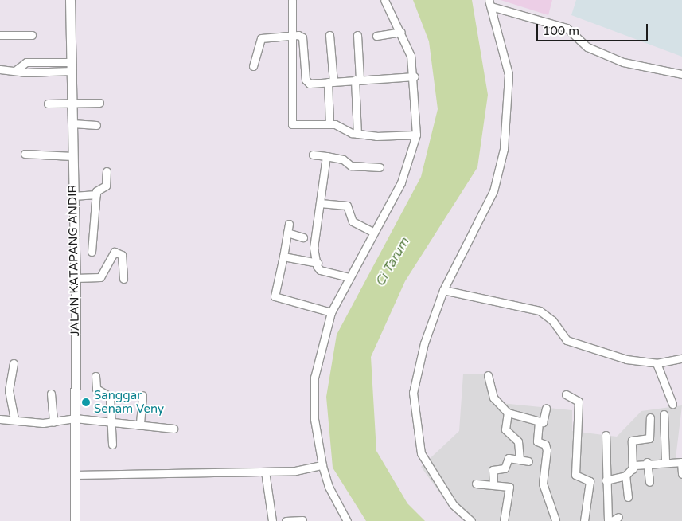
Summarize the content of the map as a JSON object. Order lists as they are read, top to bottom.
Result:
{
  "streets": {
    "street": ["JALAN KATAPANG ANDIR"]
  },
  "water": ["Ci Tarum"],
  "places": ["Sanggar Senam Veny"],
  "scale_bar": "100 m"
}
